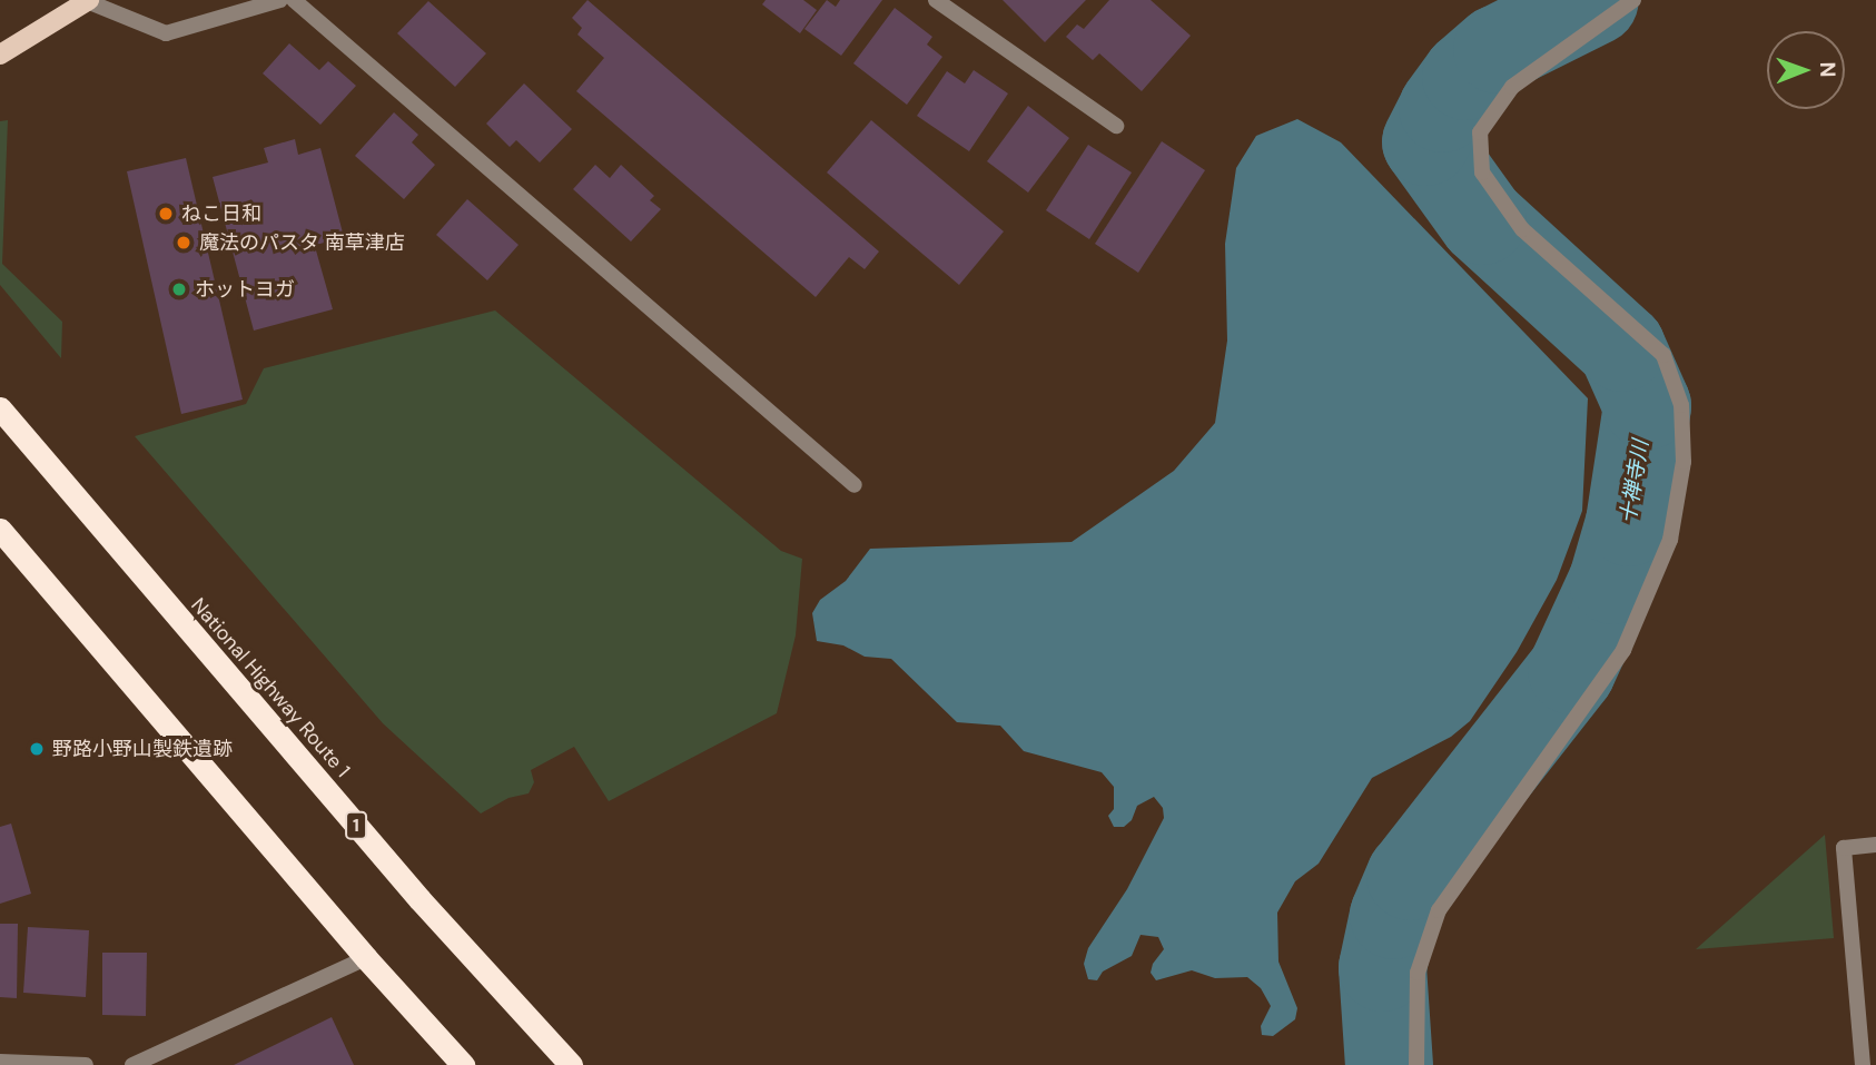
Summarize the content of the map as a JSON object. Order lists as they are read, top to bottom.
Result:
{
  "streets": {
    "highway": ["National Highway Route 1", "1"]
  },
  "water": ["十禅寺川"],
  "places": [
    "ねこ日和",
    "魔法のパスタ 南草津店",
    "ホットヨガ",
    "野路小野山製鉄遺跡"
  ],
  "north": "right"
}
